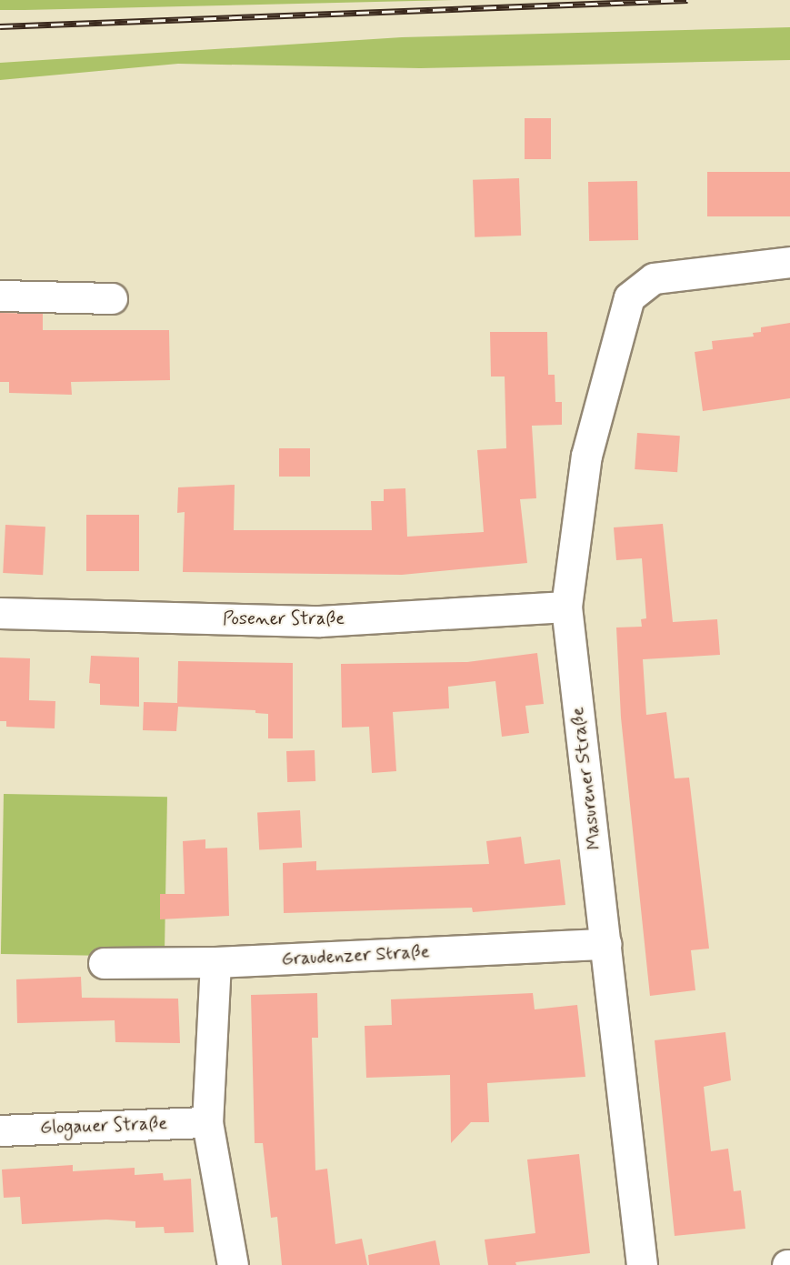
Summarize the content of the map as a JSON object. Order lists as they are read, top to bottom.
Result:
{
  "streets": {
    "street": [
      "Posener Straße",
      "Masurener Straße",
      "Graudenzer Straße",
      "Glogauer Straße"
    ]
  },
  "crossings": [
    ["Posener Straße", "Masurener Straße"],
    ["Masurener Straße", "Graudenzer Straße"]
  ]
}
